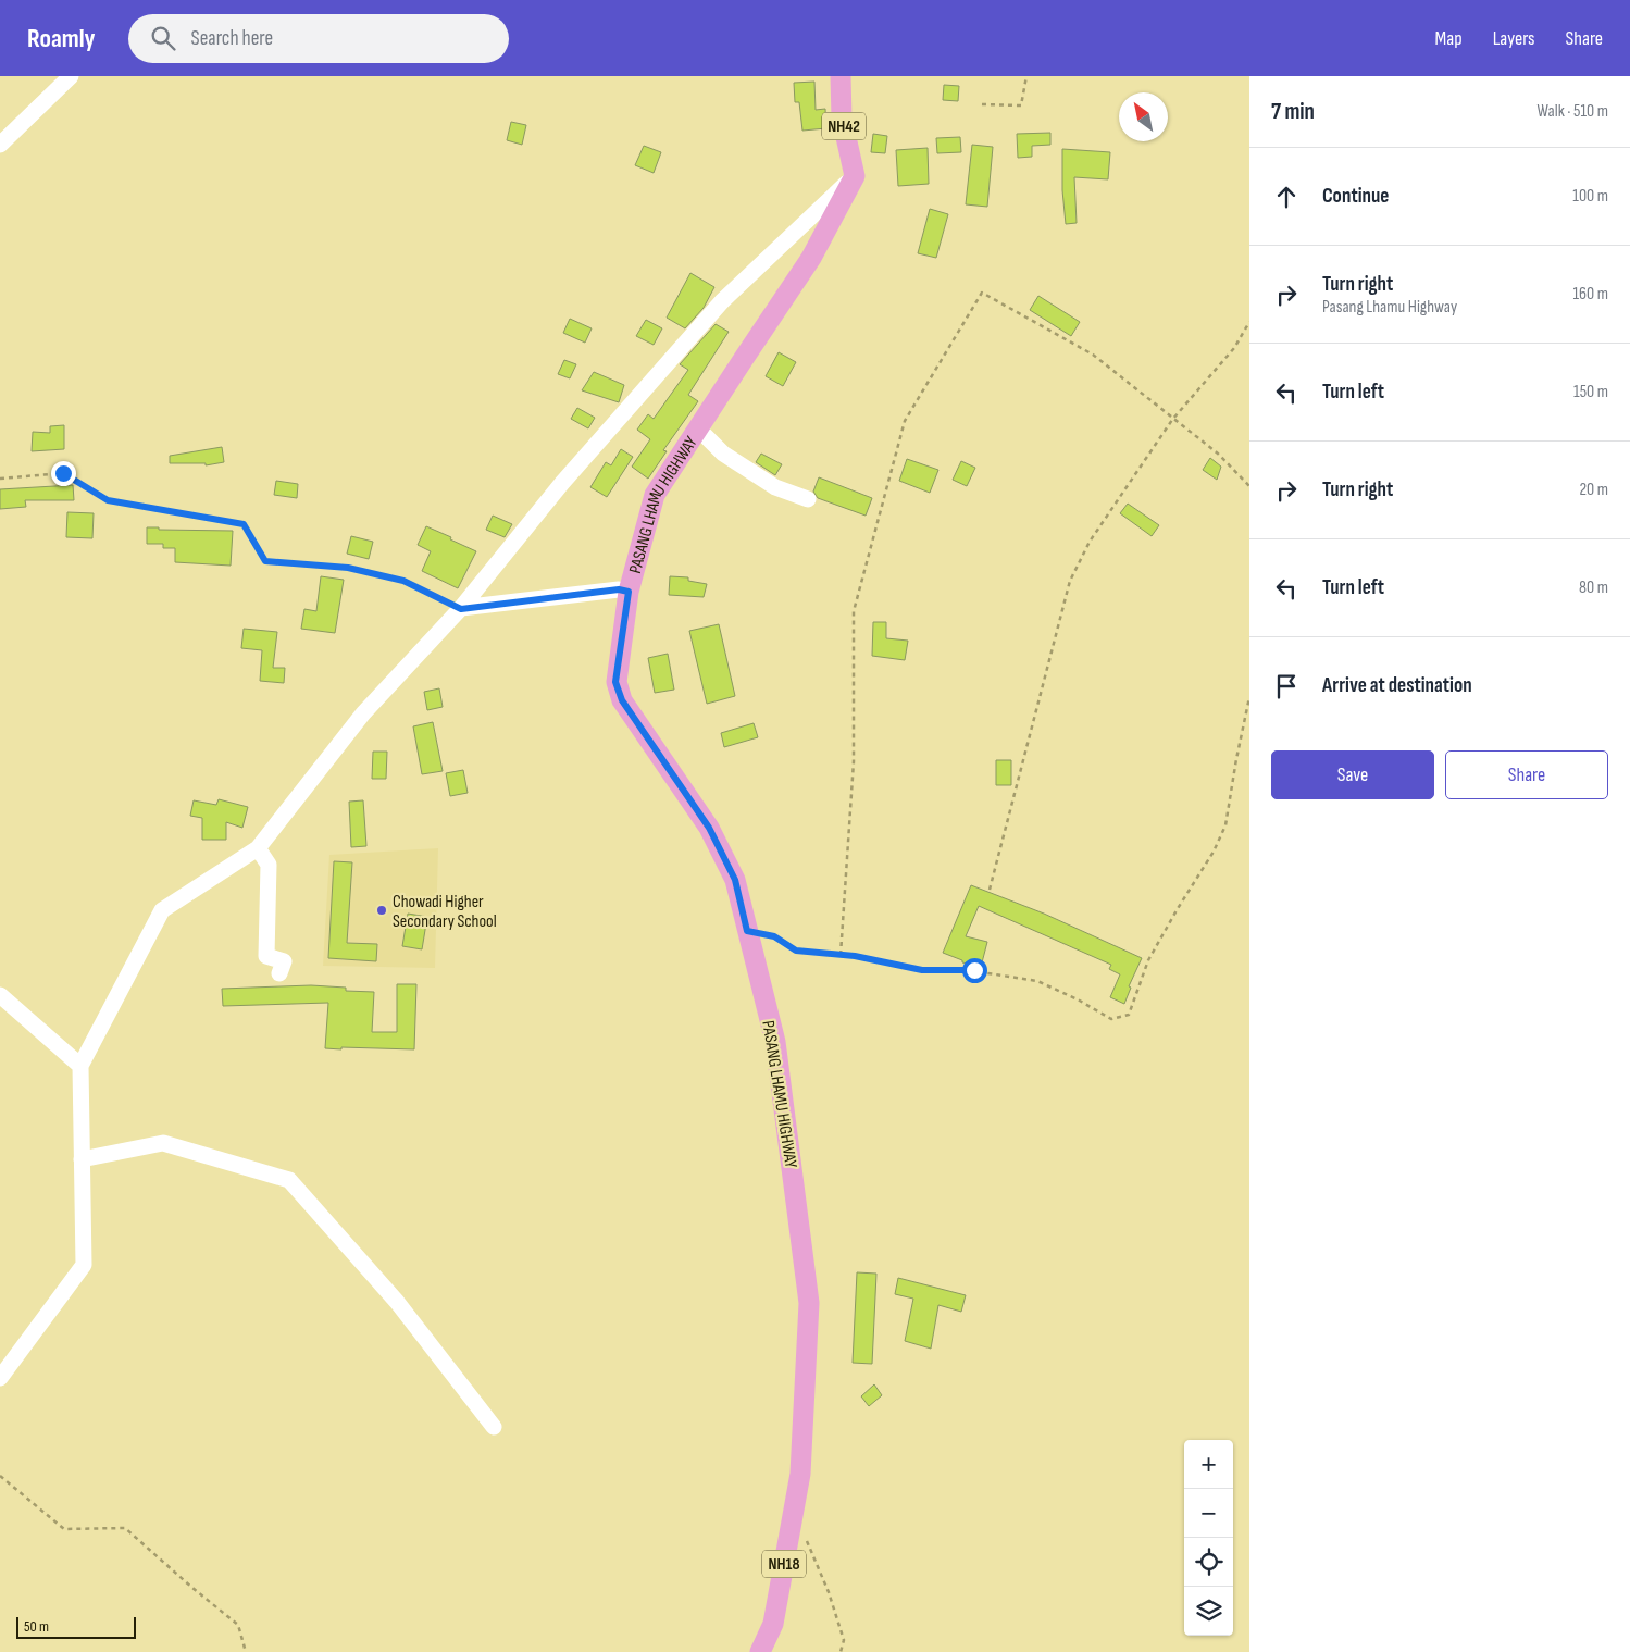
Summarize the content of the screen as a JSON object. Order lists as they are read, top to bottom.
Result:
{
  "streets": {
    "main road": ["NH42", "PASANG LHAMU HIGHWAY", "NH18"]
  },
  "crossings": [
    ["NH42", "PASANG LHAMU HIGHWAY"]
  ],
  "places": ["Chowadi Higher Secondary School"],
  "scale_bar": "50 m",
  "north": "top left",
  "page": {
    "header": "Roamly",
    "search": "Search here",
    "nav": ["Map", "Layers", "Share"],
    "heading": ["7 min", "Walk · 510 m"],
    "list": [
      ["Continue", "100 m"],
      ["Turn right", "Pasang Lhamu Highway", "160 m"],
      ["Turn left", "150 m"],
      ["Turn right", "20 m"],
      ["Turn left", "80 m"],
      "Arrive at destination"
    ],
    "buttons": ["Save", "Share"],
    "map_buttons": ["+", "−"],
    "scale": "50 m"
  }
}
